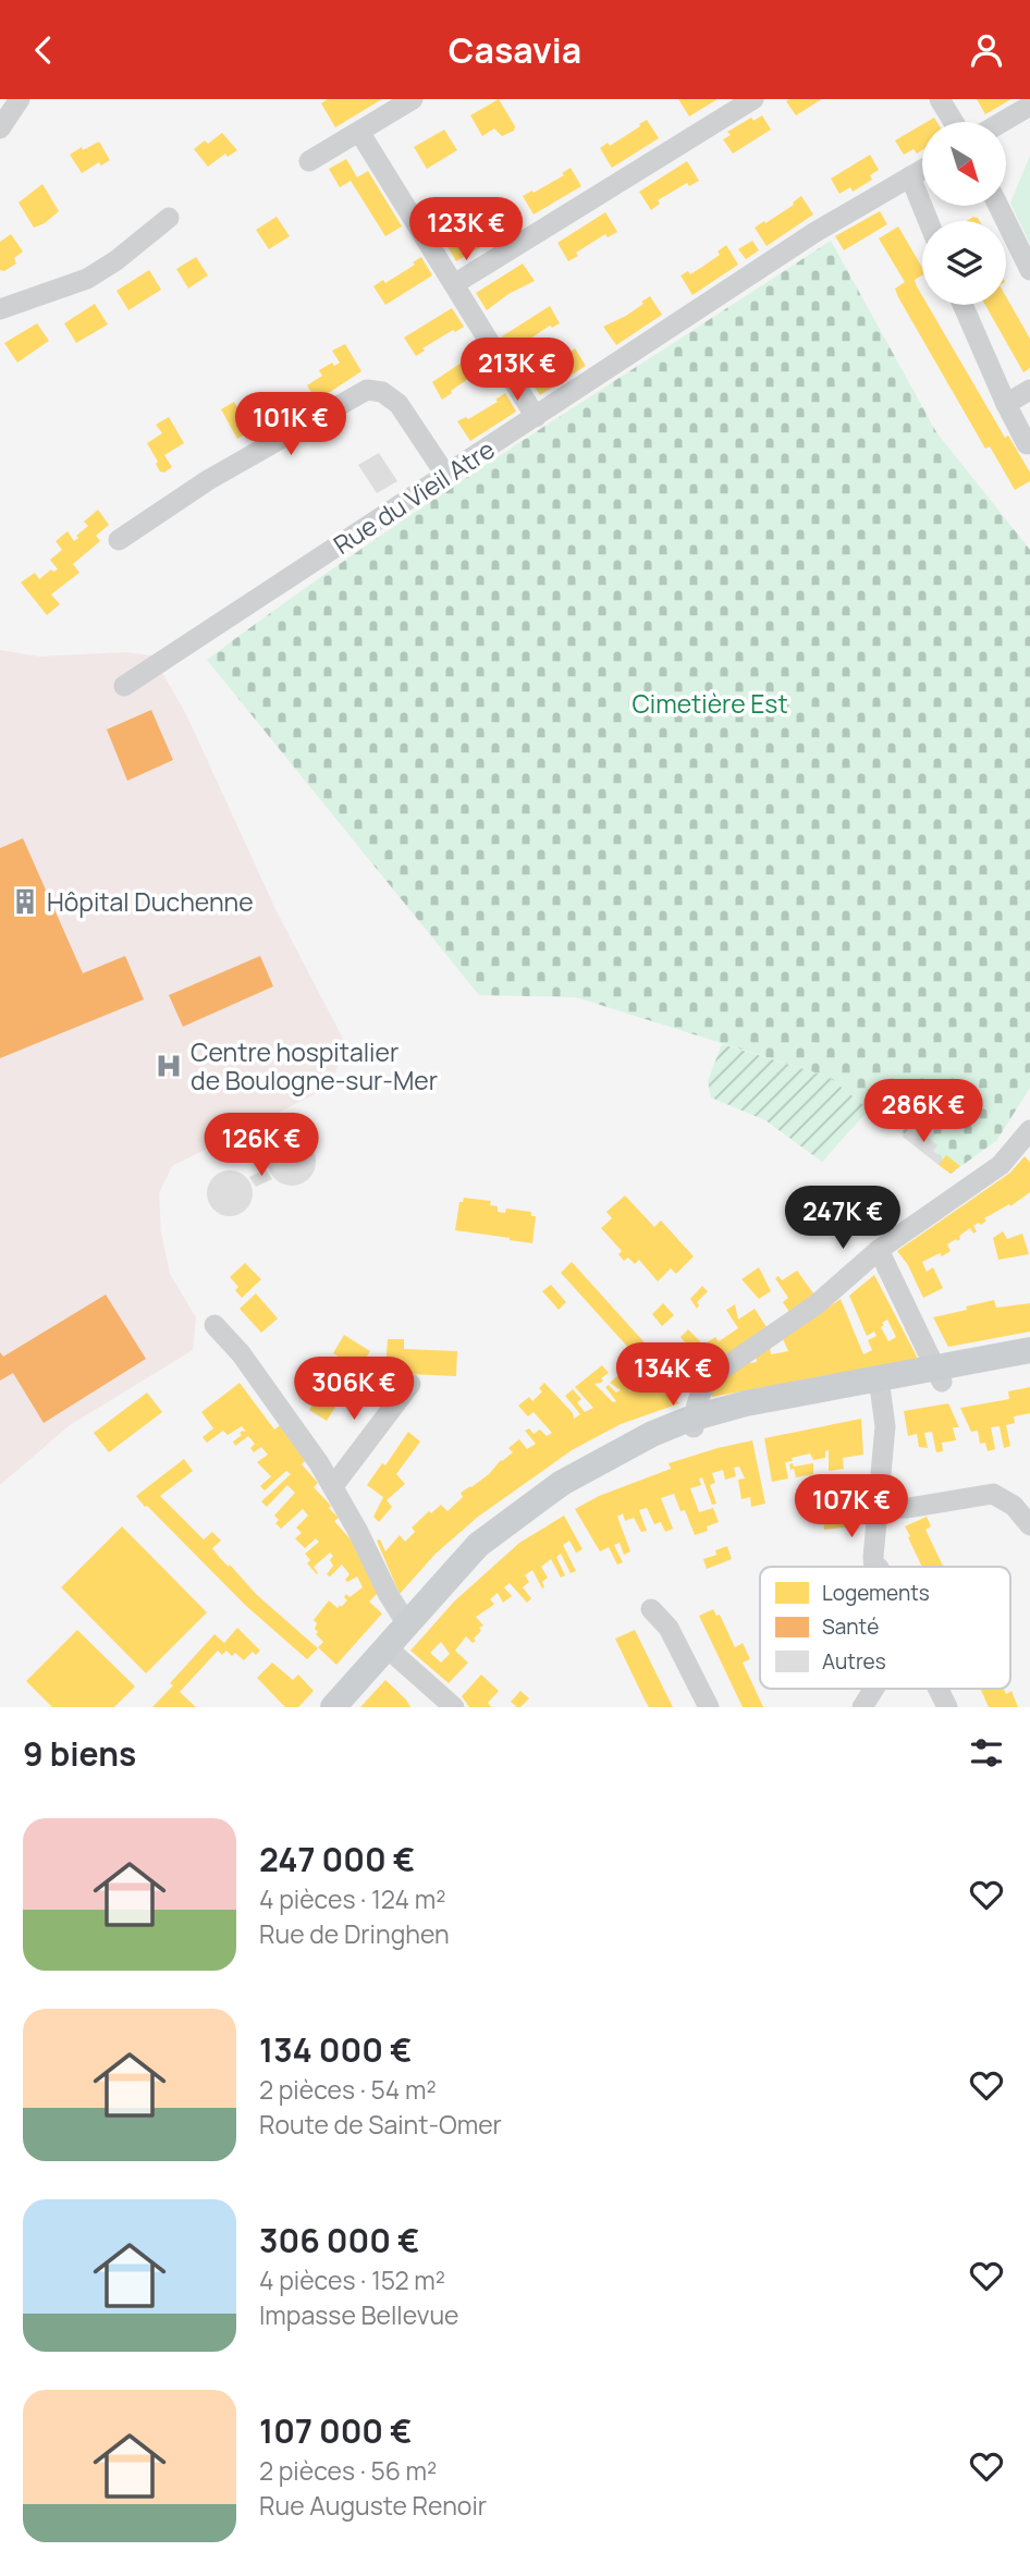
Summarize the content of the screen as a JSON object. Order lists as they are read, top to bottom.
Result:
{
  "streets": {
    "street": ["Rue du Vieil Atre"]
  },
  "parks": ["Cimetière Est"],
  "places": {
    "building": ["Hôpital Duchenne"],
    "hospital": ["Centre hospitalier de Boulogne-sur-Mer"]
  },
  "legend": ["Logements", "Santé", "Autres"],
  "north": "bottom right",
  "page": {
    "header": "Casavia",
    "price": [
      "123K €",
      "213K €",
      "101K €",
      "286K €",
      "126K €",
      "247K €",
      "134K €",
      "306K €",
      "107K €"
    ],
    "heading": "9 biens",
    "list": [
      {
        "name": "247 000 €",
        "note": "4 pièces · 124 m² · Rue de Dringhen"
      },
      {
        "name": "134 000 €",
        "note": "2 pièces · 54 m² · Route de Saint-Omer"
      },
      {
        "name": "306 000 €",
        "note": "4 pièces · 152 m² · Impasse Bellevue"
      },
      {
        "name": "107 000 €",
        "note": "2 pièces · 56 m² · Rue Auguste Renoir"
      }
    ]
  }
}
